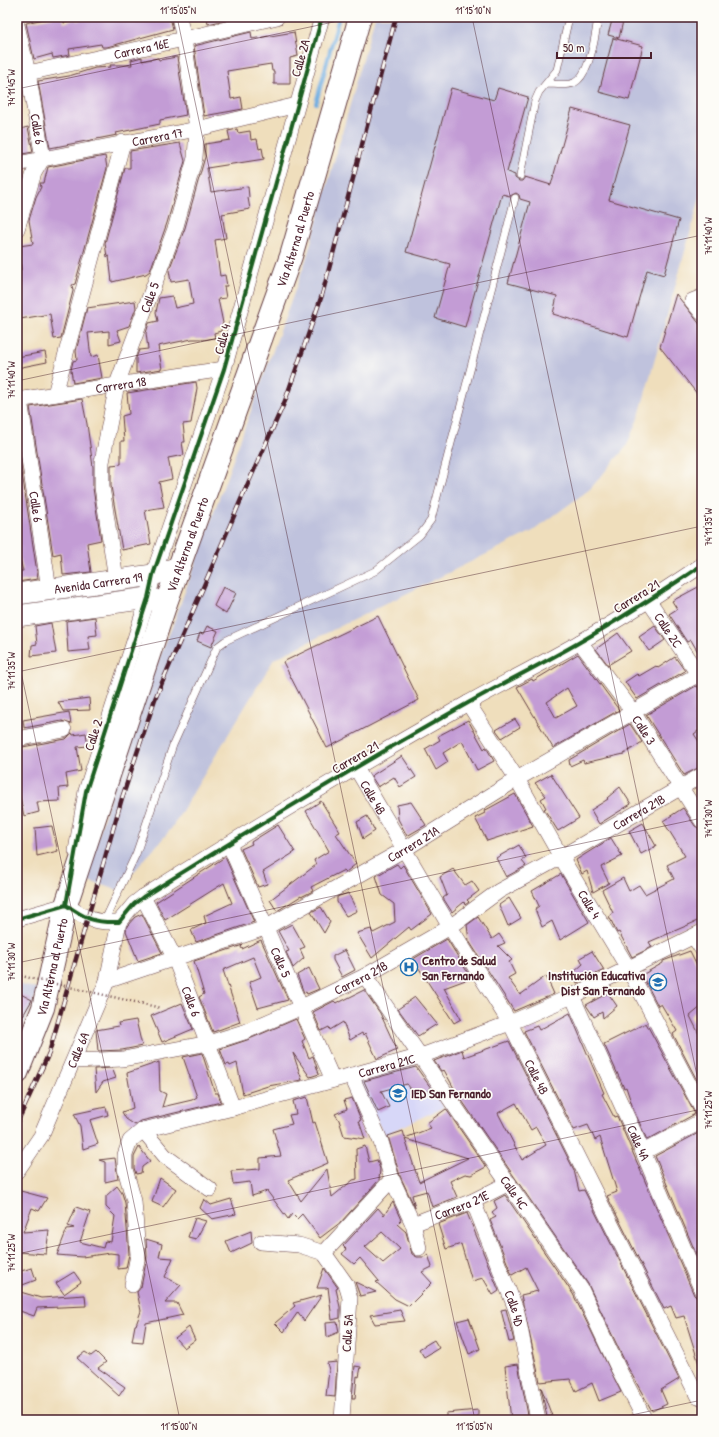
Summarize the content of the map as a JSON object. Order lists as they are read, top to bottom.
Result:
{
  "streets": {
    "main road": ["Vía Alterna al Puerto", "Avenida Carrera 19"],
    "street": [
      "Carrera 16E",
      "Calle 2A",
      "Calle 6",
      "Carrera 17",
      "Calle 5",
      "Calle 4",
      "Carrera 18",
      "Carrera 21",
      "Calle 2C",
      "Calle 3",
      "Calle 4B",
      "Carrera 21B",
      "Carrera 21A",
      "Calle 6A",
      "Carrera 21C",
      "Calle 4A",
      "Calle 4C",
      "Carrera 21E",
      "Calle 4D",
      "Calle 5A"
    ],
    "cycle path": ["Calle 2"]
  },
  "crossings": [
    ["Carrera 16E", "Calle 6"],
    ["Carrera 16E", "Calle 5"],
    ["Calle 2A", "Carrera 17"],
    ["Calle 2A", "Calle 4"],
    ["Calle 6", "Carrera 17"],
    ["Calle 6", "Carrera 18"],
    ["Calle 6", "Avenida Carrera 19"],
    ["Calle 6", "Carrera 21"],
    ["Calle 6", "Carrera 21B"],
    ["Calle 6", "Carrera 21A"],
    ["Calle 6", "Carrera 21C"],
    ["Carrera 17", "Calle 5"],
    ["Carrera 17", "Calle 4"],
    ["Vía Alterna al Puerto", "Avenida Carrera 19"],
    ["Calle 5", "Carrera 18"],
    ["Calle 5", "Avenida Carrera 19"],
    ["Calle 5", "Carrera 21"],
    ["Calle 5", "Carrera 21B"],
    ["Calle 5", "Carrera 21A"],
    ["Calle 5", "Carrera 21C"],
    ["Calle 4", "Carrera 18"],
    ["Calle 4", "Avenida Carrera 19"],
    ["Calle 4", "Carrera 21"],
    ["Calle 4", "Carrera 21B"],
    ["Calle 4", "Carrera 21A"],
    ["Calle 4", "Carrera 21C"],
    ["Carrera 21", "Calle 2C"],
    ["Carrera 21", "Calle 3"],
    ["Carrera 21", "Calle 4B"],
    ["Carrera 21", "Calle 6A"],
    ["Calle 2C", "Carrera 21A"],
    ["Calle 3", "Carrera 21B"],
    ["Calle 3", "Carrera 21A"],
    ["Calle 4B", "Carrera 21B"],
    ["Calle 4B", "Carrera 21A"],
    ["Calle 4B", "Carrera 21C"],
    ["Carrera 21B", "Calle 6A"],
    ["Carrera 21B", "Calle 4C"],
    ["Carrera 21A", "Calle 6A"],
    ["Carrera 21C", "Calle 4A"],
    ["Carrera 21C", "Calle 4C"],
    ["Calle 4C", "Carrera 21E"],
    ["Carrera 21E", "Calle 4D"]
  ],
  "places": {
    "hospital": ["Centro de Salud San Fernando"],
    "school or university": ["Institución Educativa Dist San Fernando", "IED San Fernando"]
  },
  "scale_bar": "50 m",
  "coordinates": [
    "11°15'05\"N",
    "11°15'10\"N",
    "74°11'45\"W",
    "74°11'40\"W",
    "74°11'35\"W",
    "74°11'30\"W",
    "74°11'25\"W",
    "11°15'00\"N"
  ]
}
